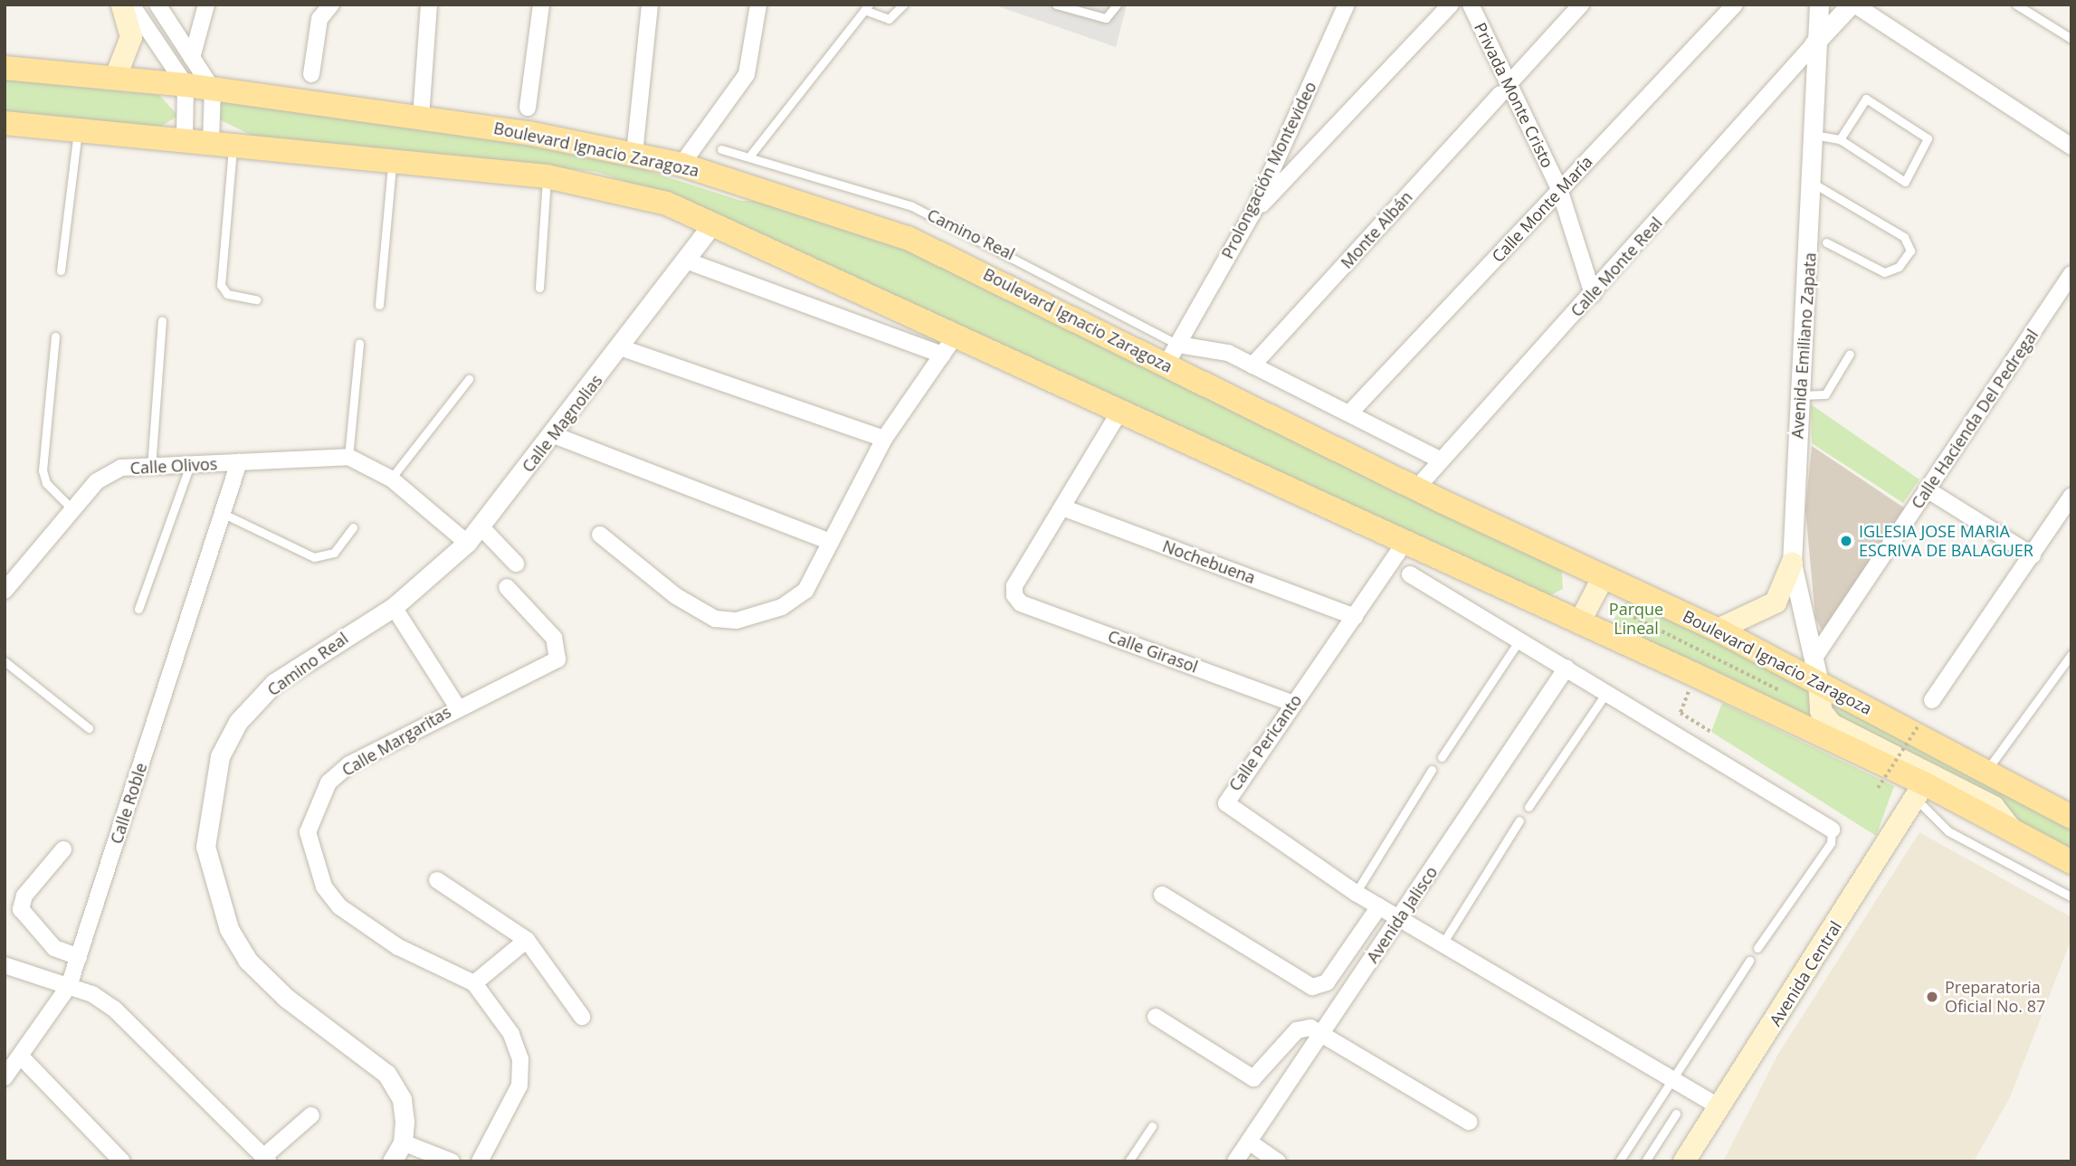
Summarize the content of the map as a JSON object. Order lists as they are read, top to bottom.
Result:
{
  "streets": {
    "main road": ["Boulevard Ignacio Zaragoza", "Avenida Central"],
    "street": [
      "Privada Monte Cristo",
      "Prolongación Montevideo",
      "Calle Monte María",
      "Monte Albán",
      "Camino Real",
      "Calle Monte Real",
      "Avenida Emiliano Zapata",
      "Calle Hacienda Del Pedregal",
      "Calle Magnolias",
      "Calle Olivos",
      "Nochebuena",
      "Calle Girasol",
      "Calle Margaritas",
      "Calle Pericanto",
      "Calle Roble",
      "Avenida Jalisco"
    ]
  },
  "crossings": [
    ["Privada Monte Cristo", "Calle Monte María"],
    ["Privada Monte Cristo", "Monte Albán"],
    ["Privada Monte Cristo", "Calle Monte Real"],
    ["Boulevard Ignacio Zaragoza", "Prolongación Montevideo"],
    ["Boulevard Ignacio Zaragoza", "Calle Monte Real"],
    ["Boulevard Ignacio Zaragoza", "Avenida Emiliano Zapata"],
    ["Prolongación Montevideo", "Camino Real"],
    ["Camino Real", "Calle Magnolias"],
    ["Calle Monte Real", "Avenida Emiliano Zapata"],
    ["Avenida Emiliano Zapata", "Calle Hacienda Del Pedregal"],
    ["Calle Olivos", "Calle Roble"],
    ["Nochebuena", "Calle Girasol"],
    ["Nochebuena", "Calle Pericanto"],
    ["Calle Girasol", "Calle Pericanto"],
    ["Calle Pericanto", "Avenida Jalisco"],
    ["Calle Pericanto", "Avenida Central"]
  ],
  "parks": ["Parque Lineal"],
  "places": ["IGLESIA JOSE MARIA ESCRIVA DE BALAGUER", "Preparatoria Oficial No. 87"]
}
